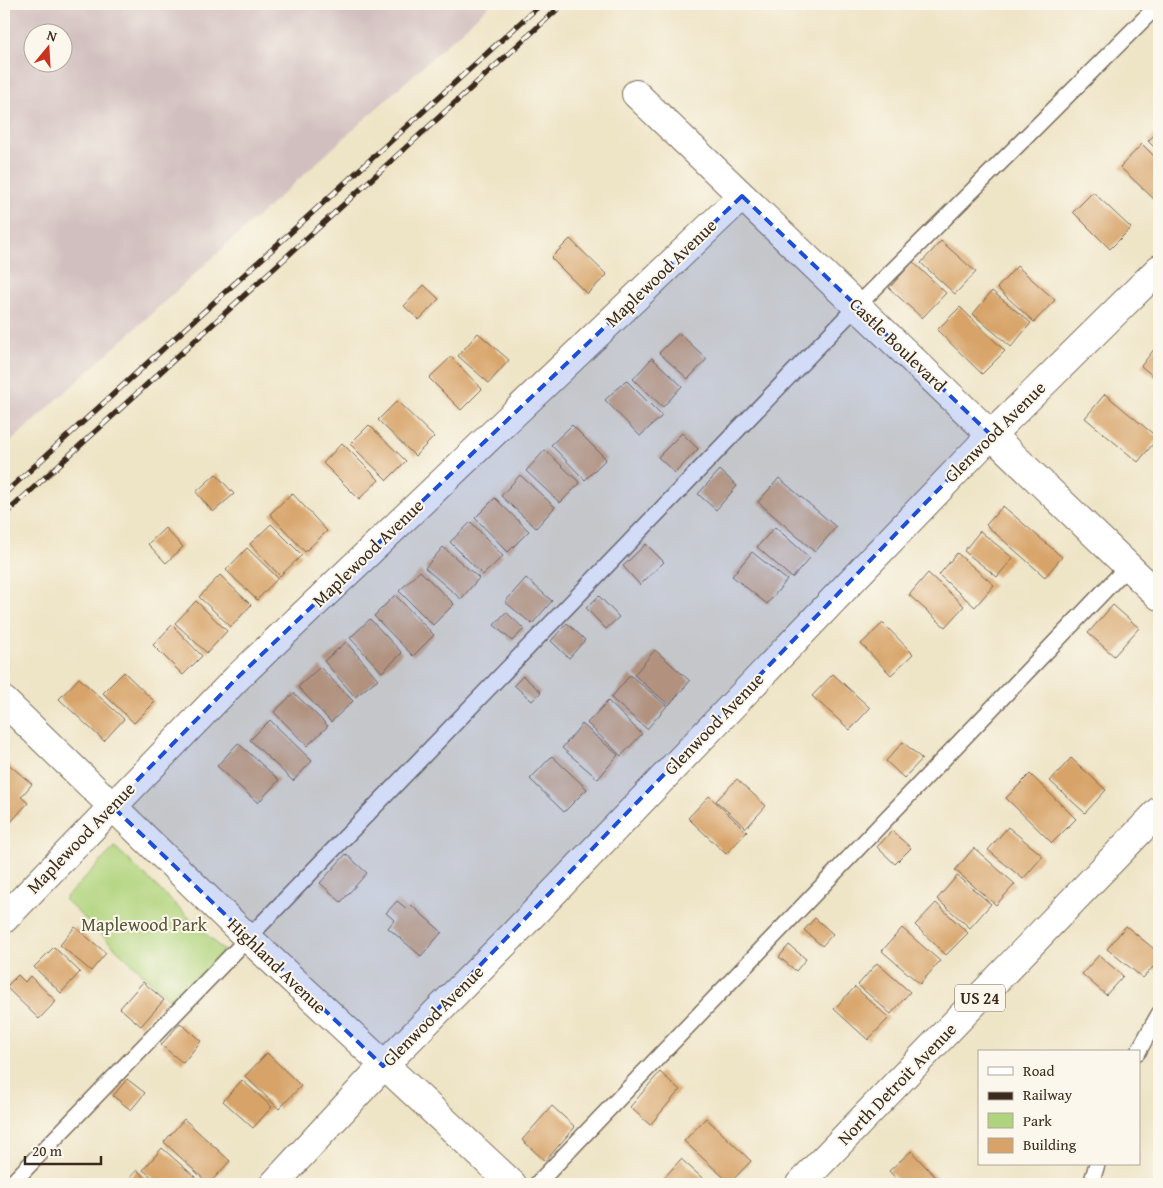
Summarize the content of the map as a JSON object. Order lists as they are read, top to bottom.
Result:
{
  "streets": {
    "street": [
      "Maplewood Avenue",
      "Castle Boulevard",
      "Glenwood Avenue",
      "Highland Avenue",
      "US 24",
      "North Detroit Avenue"
    ]
  },
  "crossings": [
    ["Maplewood Avenue", "Castle Boulevard"],
    ["Maplewood Avenue", "Highland Avenue"],
    ["Castle Boulevard", "Glenwood Avenue"],
    ["Glenwood Avenue", "Highland Avenue"]
  ],
  "parks": ["Maplewood Park"],
  "legend": [
    "Road",
    "Railway",
    "Park",
    "Building"
  ],
  "scale_bar": "20 m",
  "north": "top"
}
